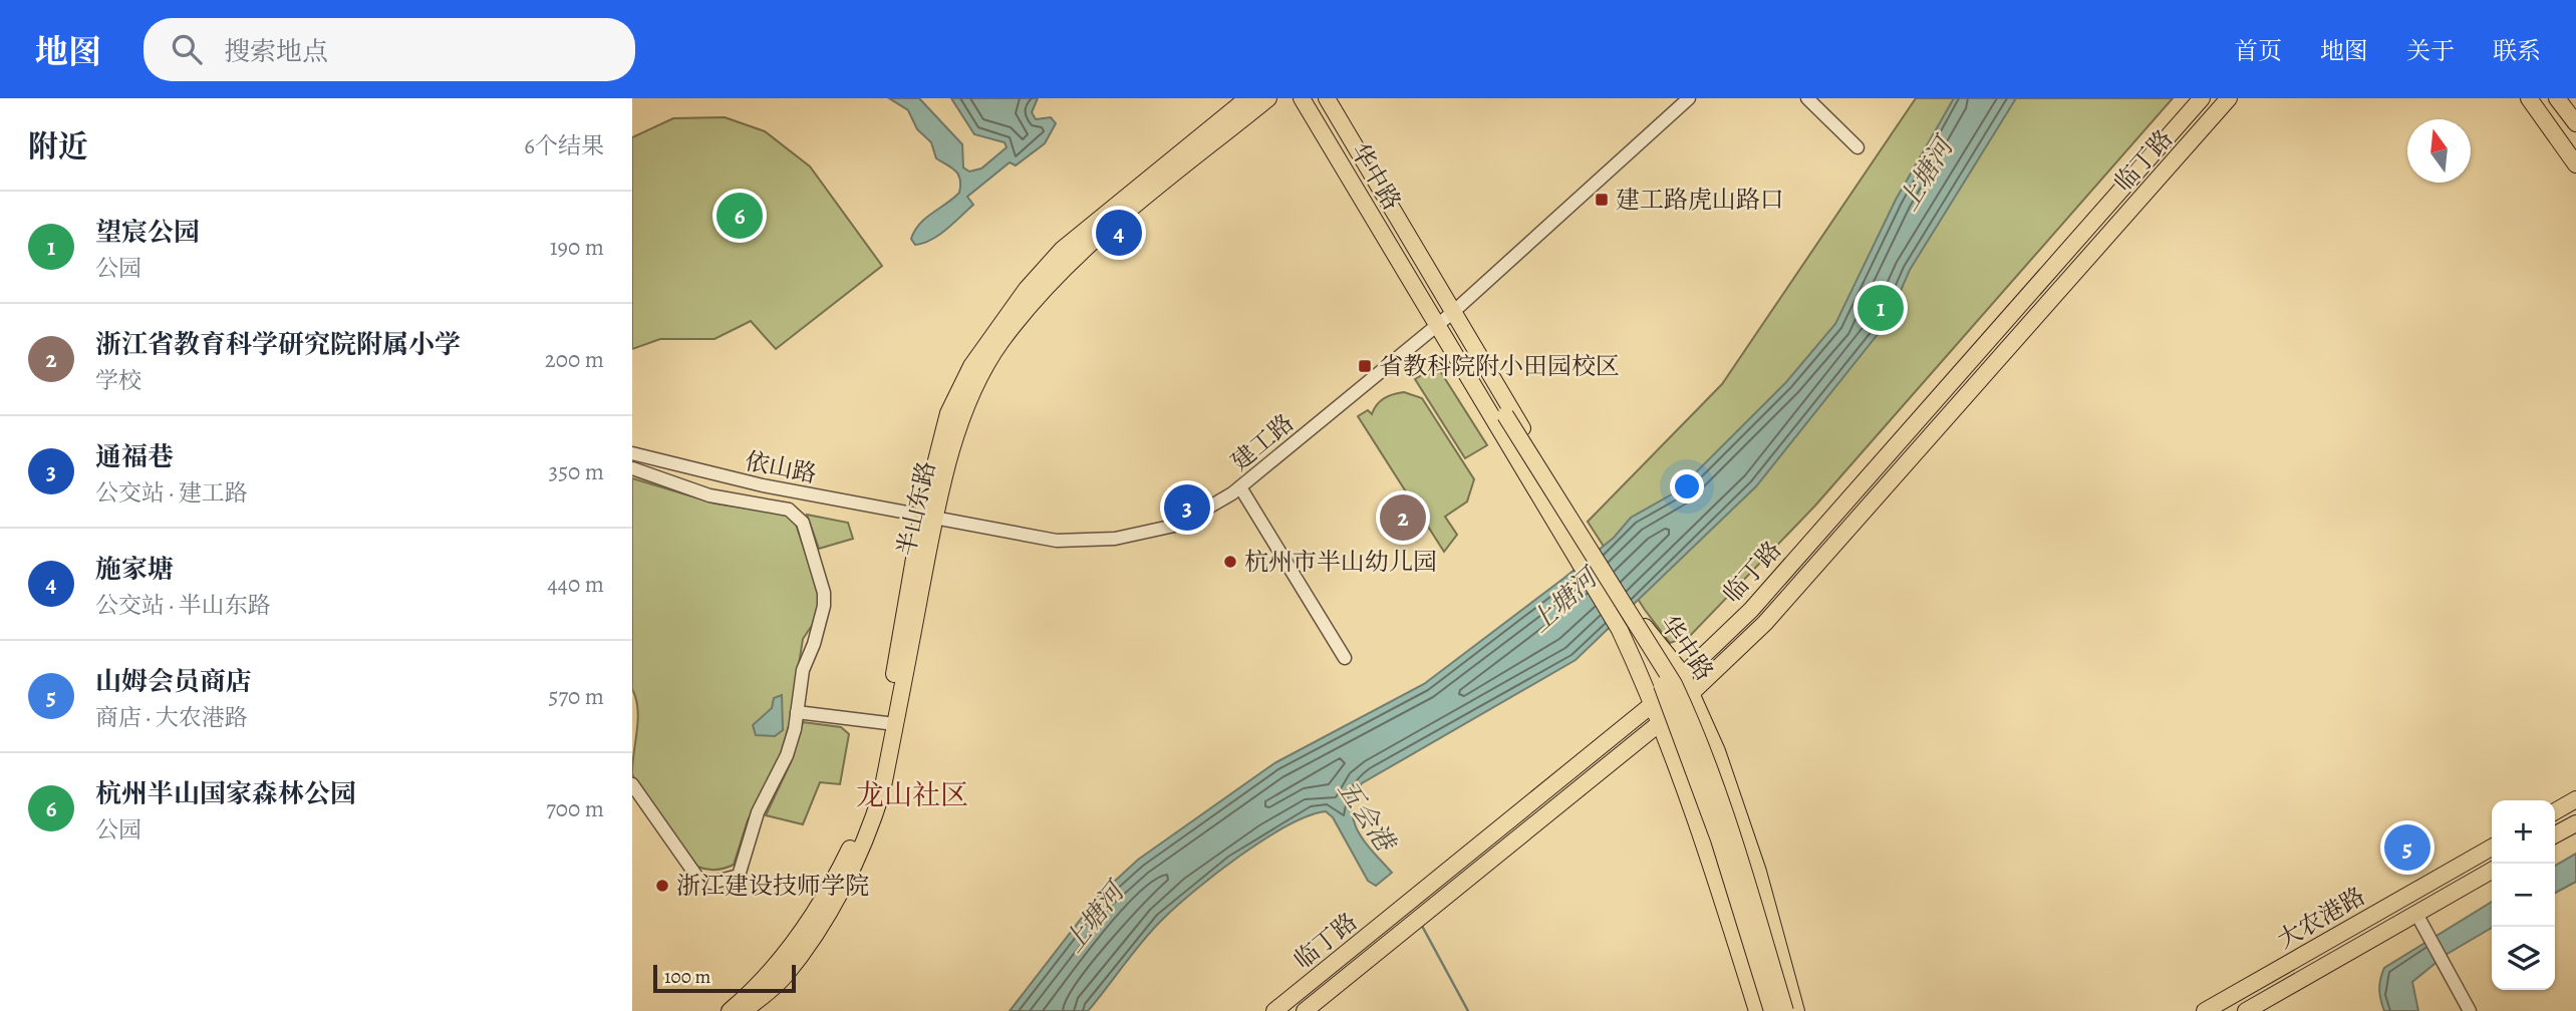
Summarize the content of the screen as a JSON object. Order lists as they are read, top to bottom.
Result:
{
  "streets": {
    "main road": [
      "临丁路",
      "华中路",
      "半山东路",
      "大农港路"
    ],
    "street": ["建工路", "依山路"]
  },
  "crossings": [
    ["临丁路", "华中路"],
    ["华中路", "建工路"],
    ["建工路", "依山路"],
    ["建工路", "半山东路"],
    ["依山路", "半山东路"]
  ],
  "districts": ["龙山社区"],
  "water": ["上塘河", "五会港"],
  "places": {
    "transit": ["建工路虎山路口", "省教科院附小田园校区"],
    "other": ["杭州市半山幼儿园", "浙江建设技师学院"]
  },
  "scale_bar": "100 m",
  "north": "top",
  "page": {
    "header": "地图",
    "search": "搜索地点",
    "nav": [
      "首页",
      "地图",
      "关于",
      "联系"
    ],
    "heading": ["附近", "6个结果"],
    "pins": [
      "6",
      "4",
      "1",
      "3",
      "2",
      "5"
    ],
    "list": [
      {
        "mark": "1",
        "name": "望宸公园",
        "note": "公园",
        "value": "190 m"
      },
      {
        "mark": "2",
        "name": "浙江省教育科学研究院附属小学",
        "note": "学校",
        "value": "200 m"
      },
      {
        "mark": "3",
        "name": "通福巷",
        "note": "公交站 · 建工路",
        "value": "350 m"
      },
      {
        "mark": "4",
        "name": "施家塘",
        "note": "公交站 · 半山东路",
        "value": "440 m"
      },
      {
        "mark": "5",
        "name": "山姆会员商店",
        "note": "商店 · 大农港路",
        "value": "570 m"
      },
      {
        "mark": "6",
        "name": "杭州半山国家森林公园",
        "note": "公园",
        "value": "700 m"
      }
    ],
    "map_buttons": ["+", "−"],
    "scale": "100 m"
  }
}
